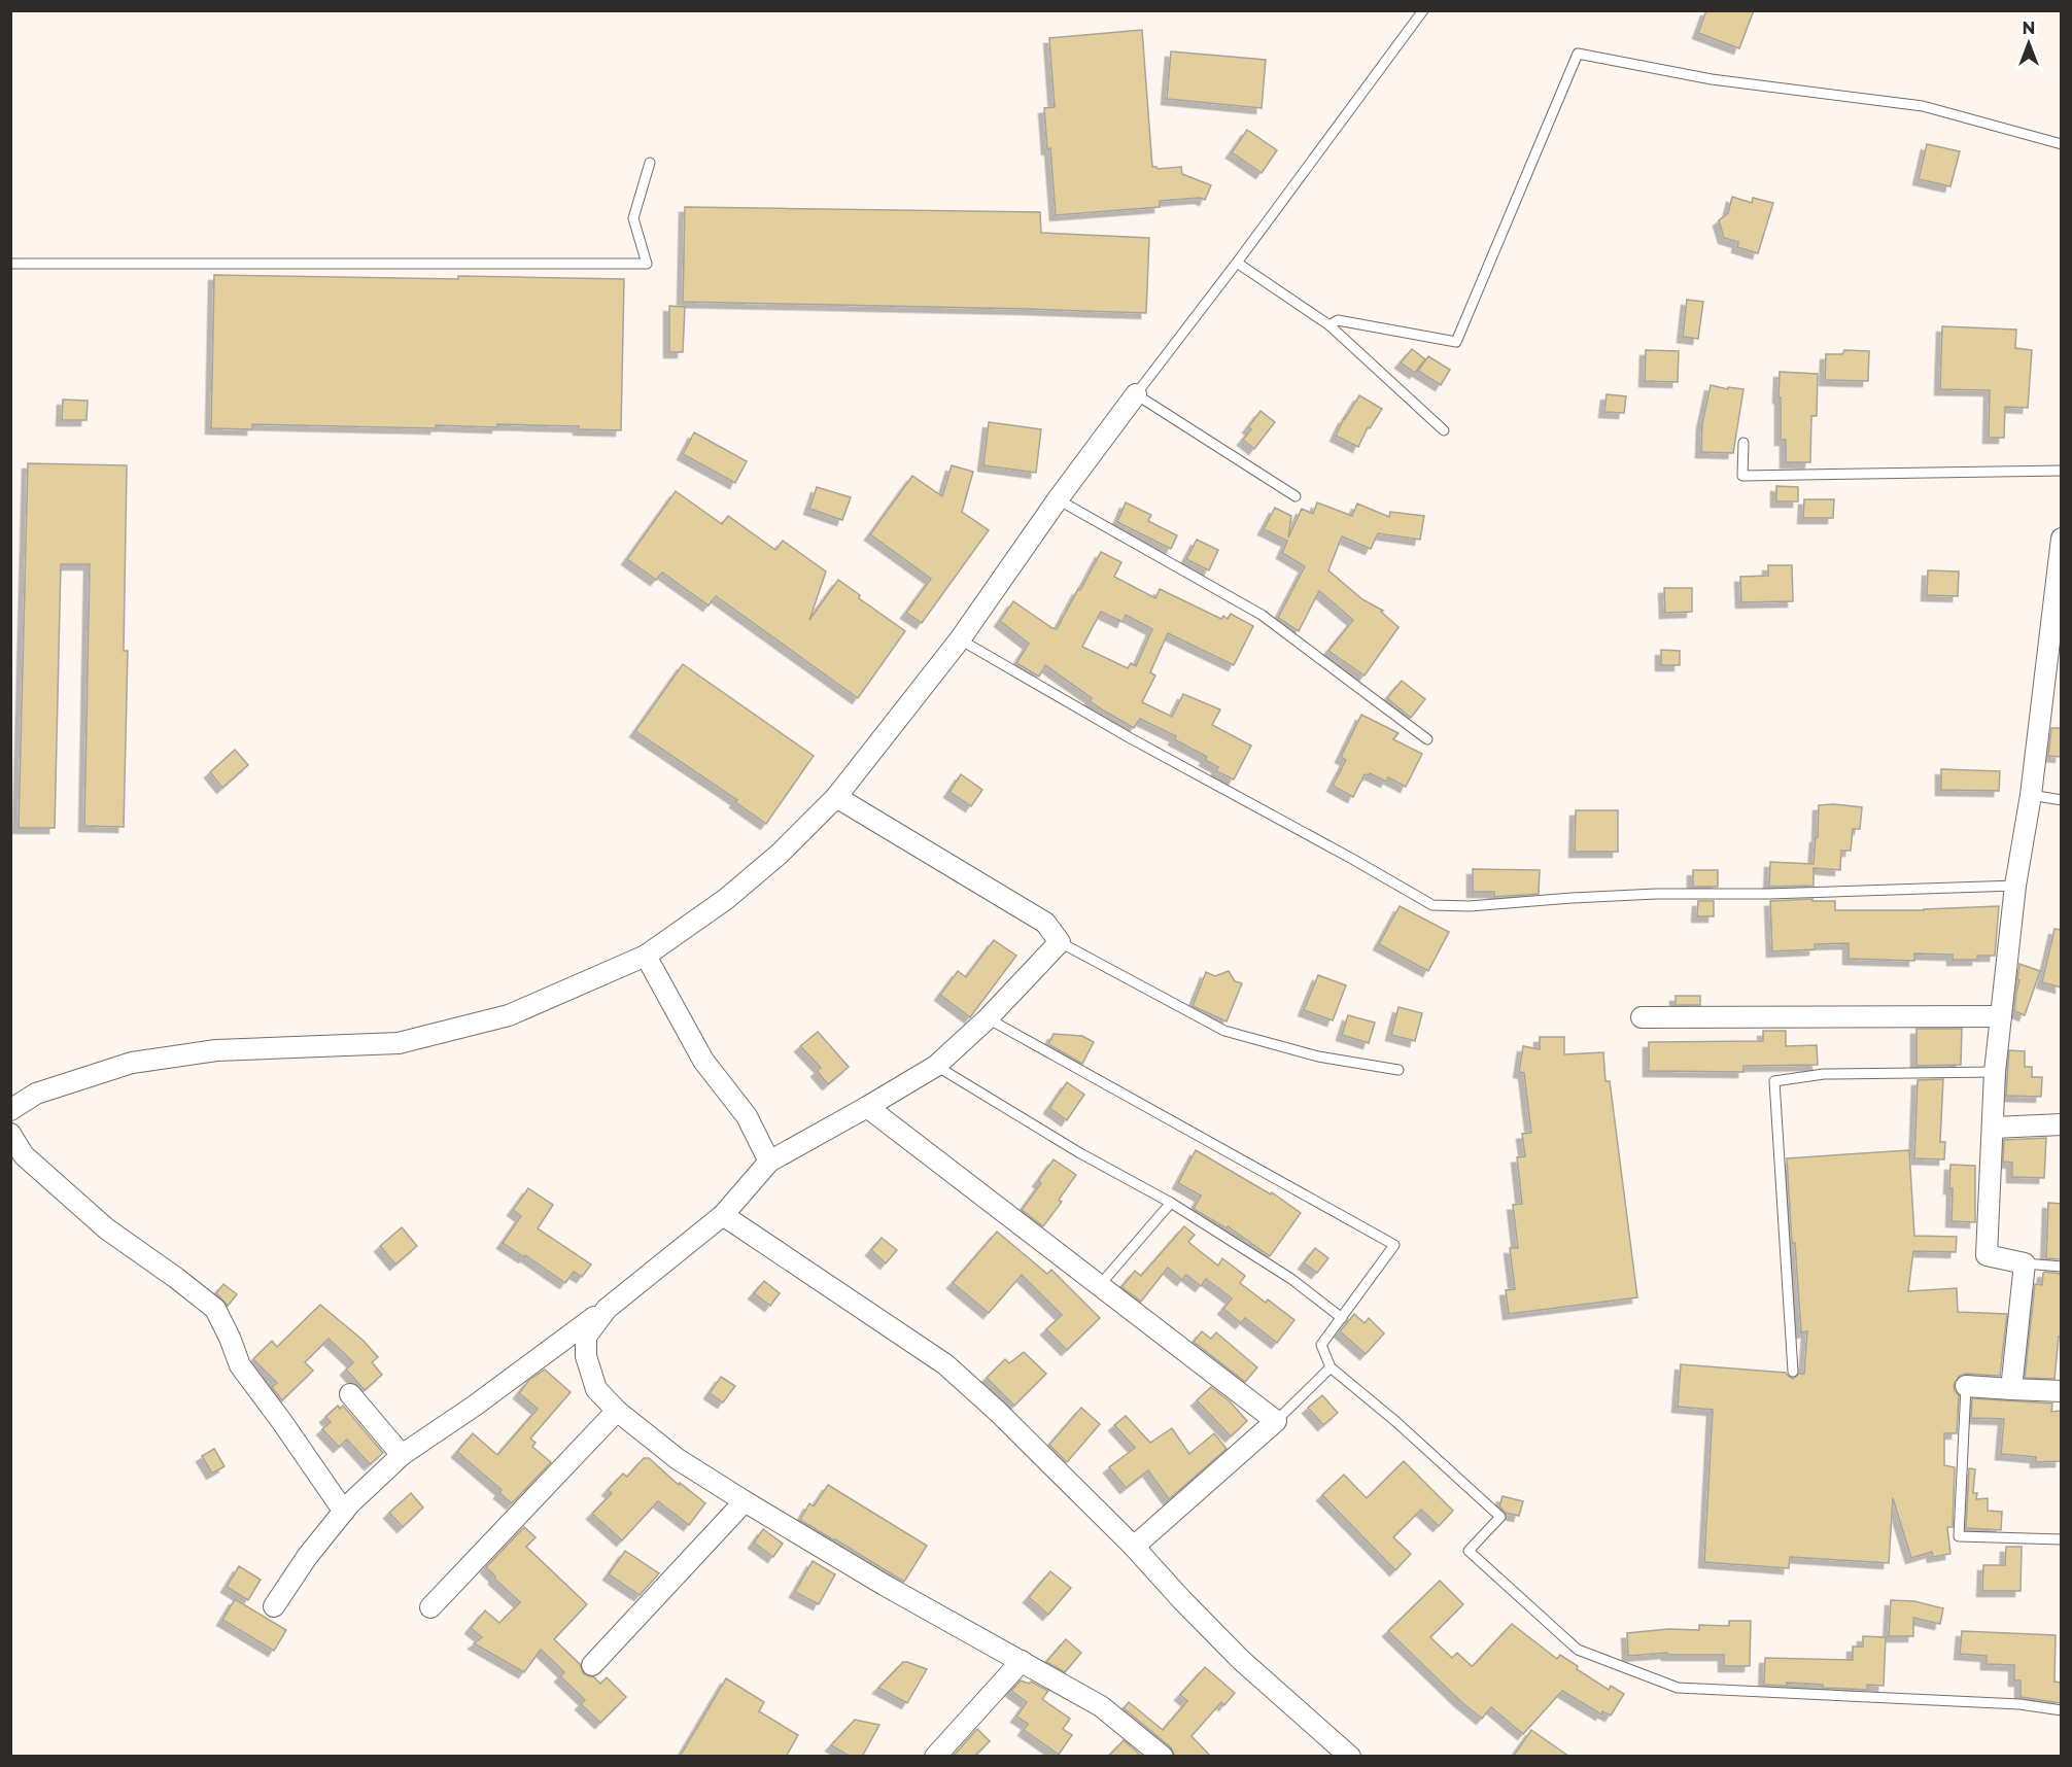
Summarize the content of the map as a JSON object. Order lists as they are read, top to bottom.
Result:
{
  "north": "top"
}
